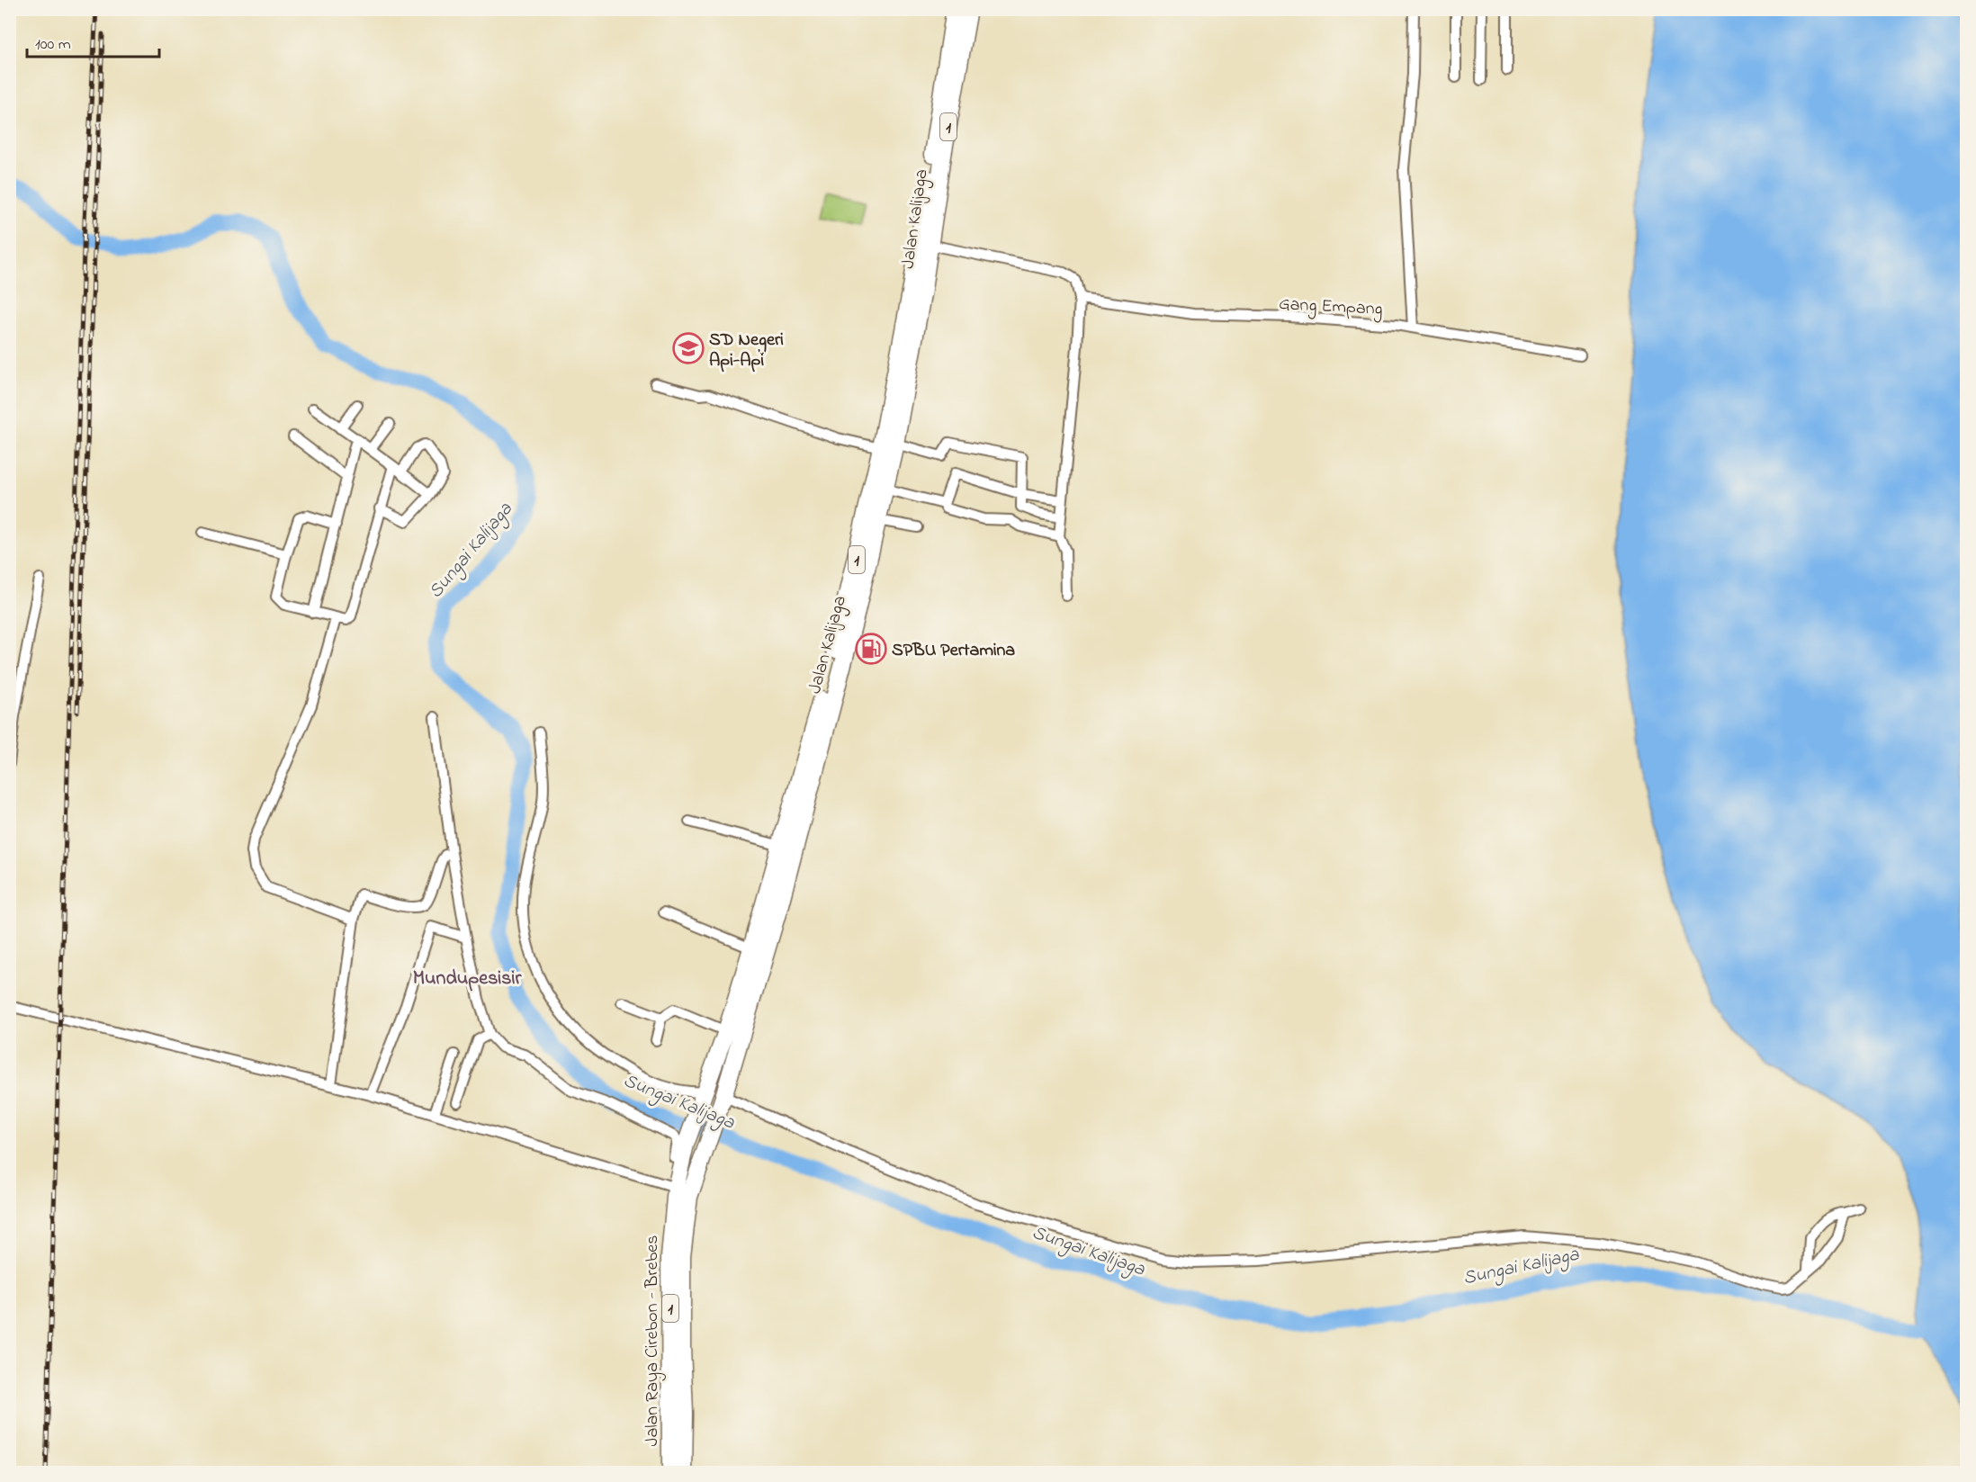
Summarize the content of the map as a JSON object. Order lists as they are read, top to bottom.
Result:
{
  "streets": {
    "highway": ["1", "Jalan Kalijaga", "Jalan Raya Cirebon - Brebes"],
    "street": ["Gang Empang"]
  },
  "crossings": [
    ["Jalan Kalijaga", "Jalan Raya Cirebon - Brebes"]
  ],
  "districts": ["Mundupesisir"],
  "water": ["Sungai Kalijaga"],
  "places": {
    "school or university": ["SD Negeri Api-Api"],
    "fuel station": ["SPBU Pertamina"]
  },
  "scale_bar": "100 m"
}
